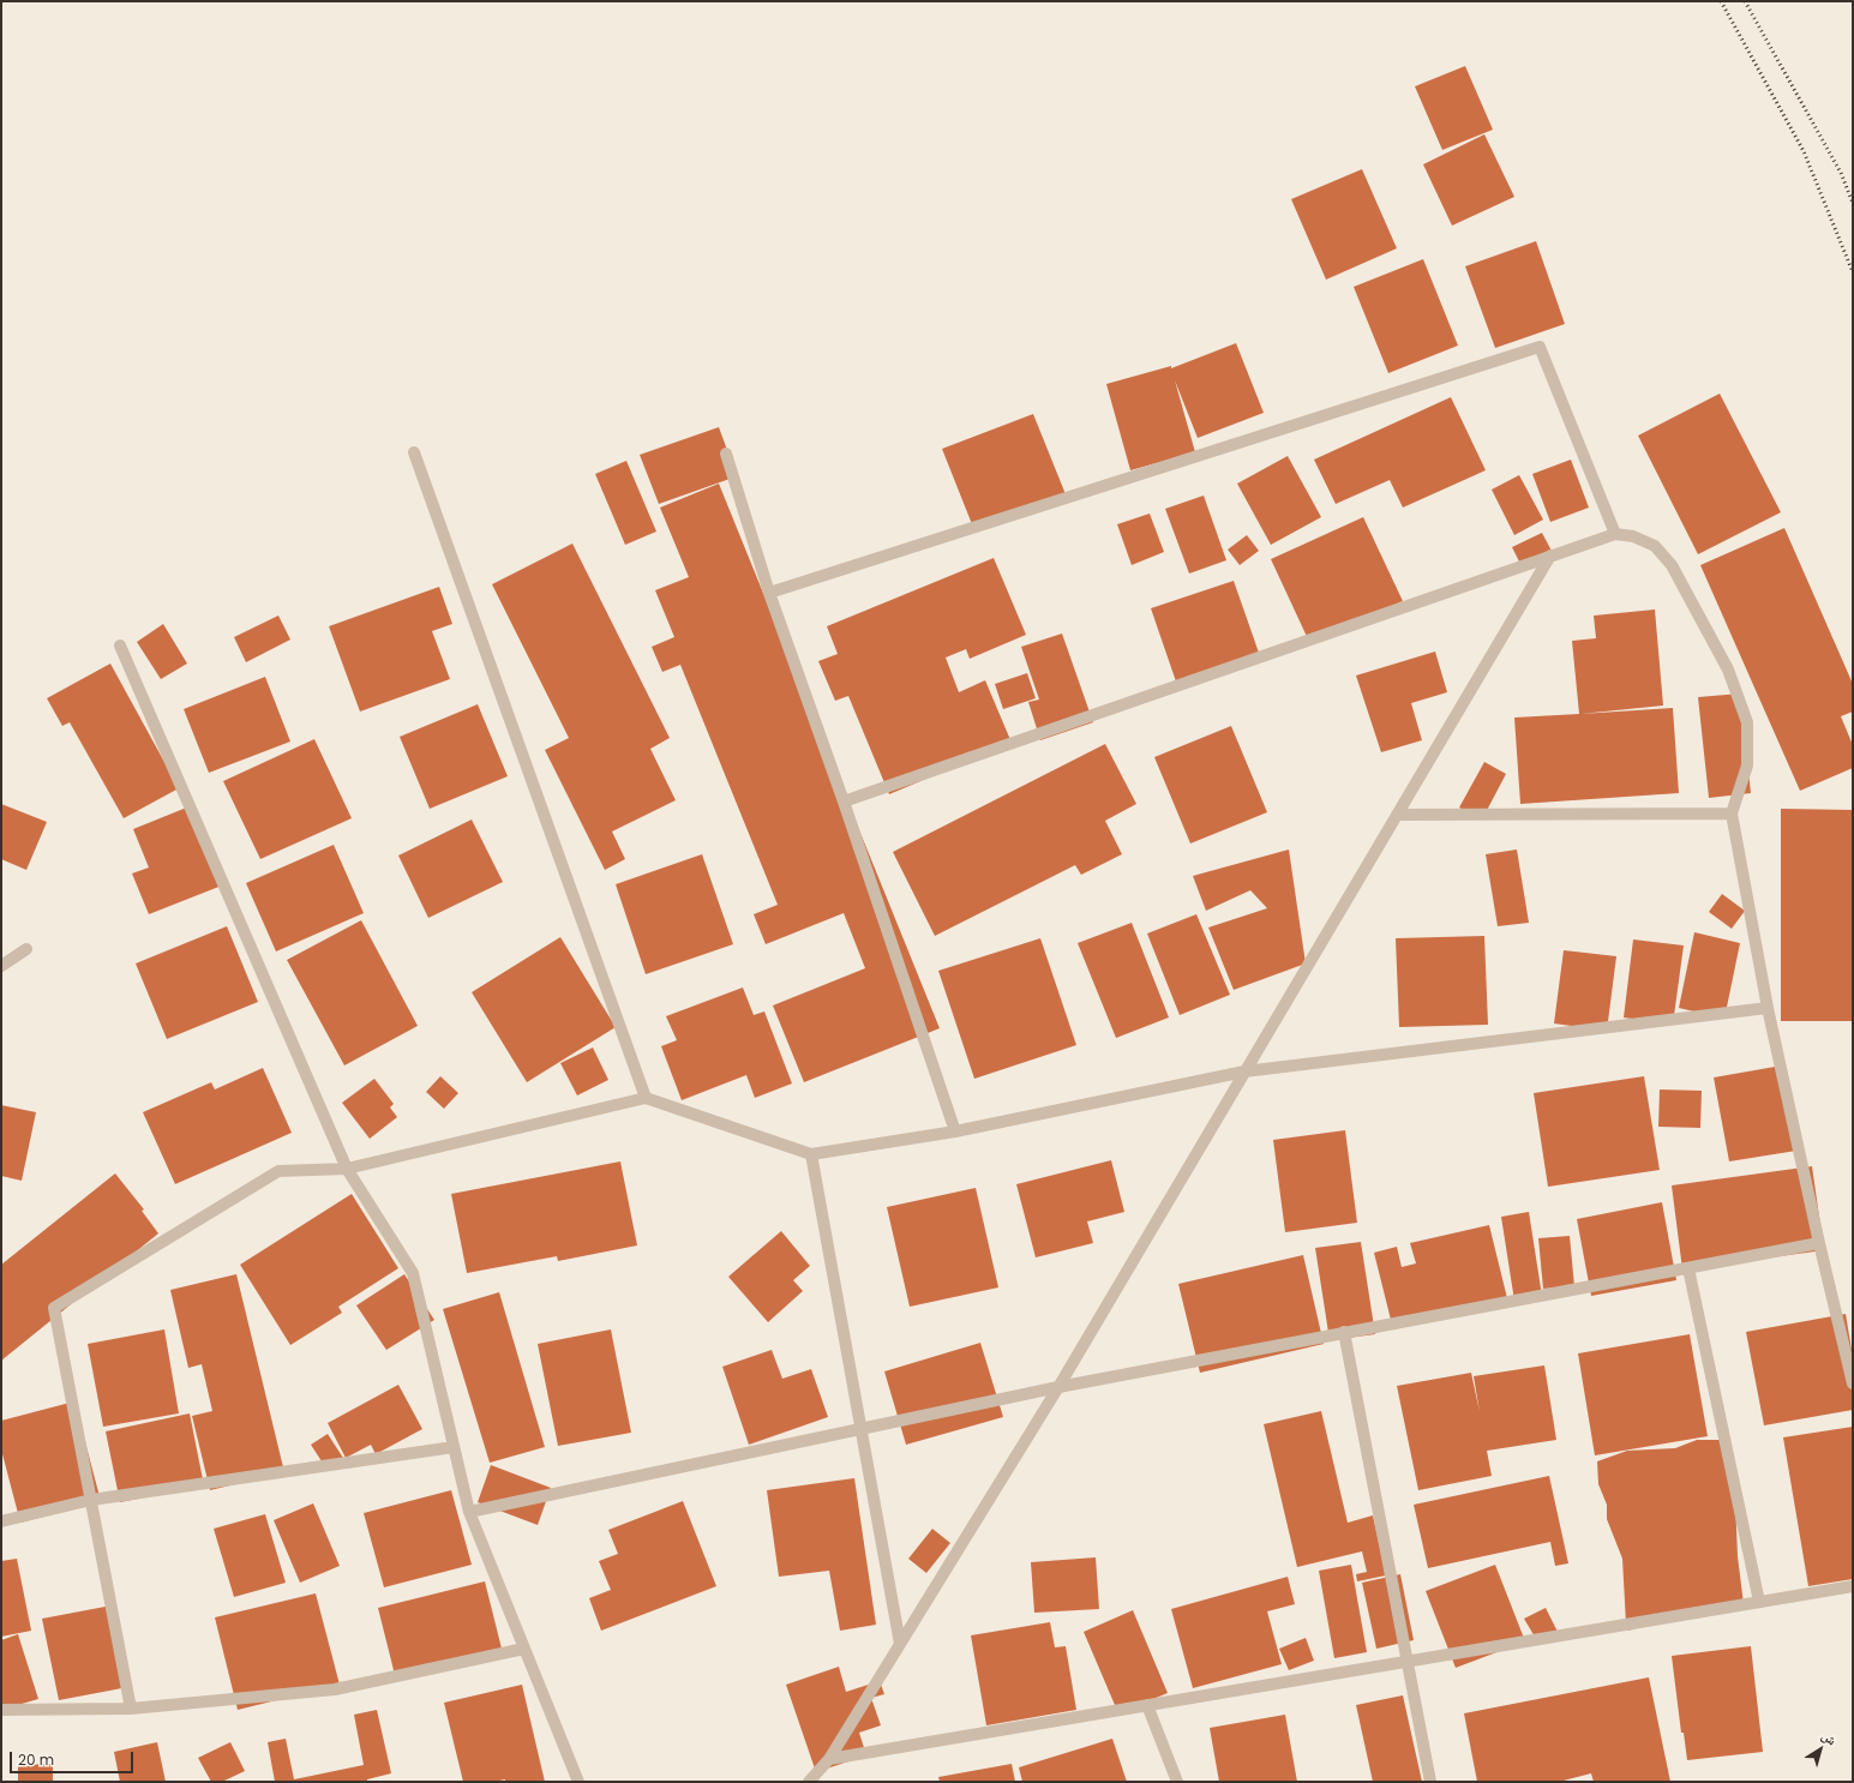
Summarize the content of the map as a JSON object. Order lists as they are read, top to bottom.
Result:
{
  "scale_bar": "20 m",
  "north": "top right"
}
